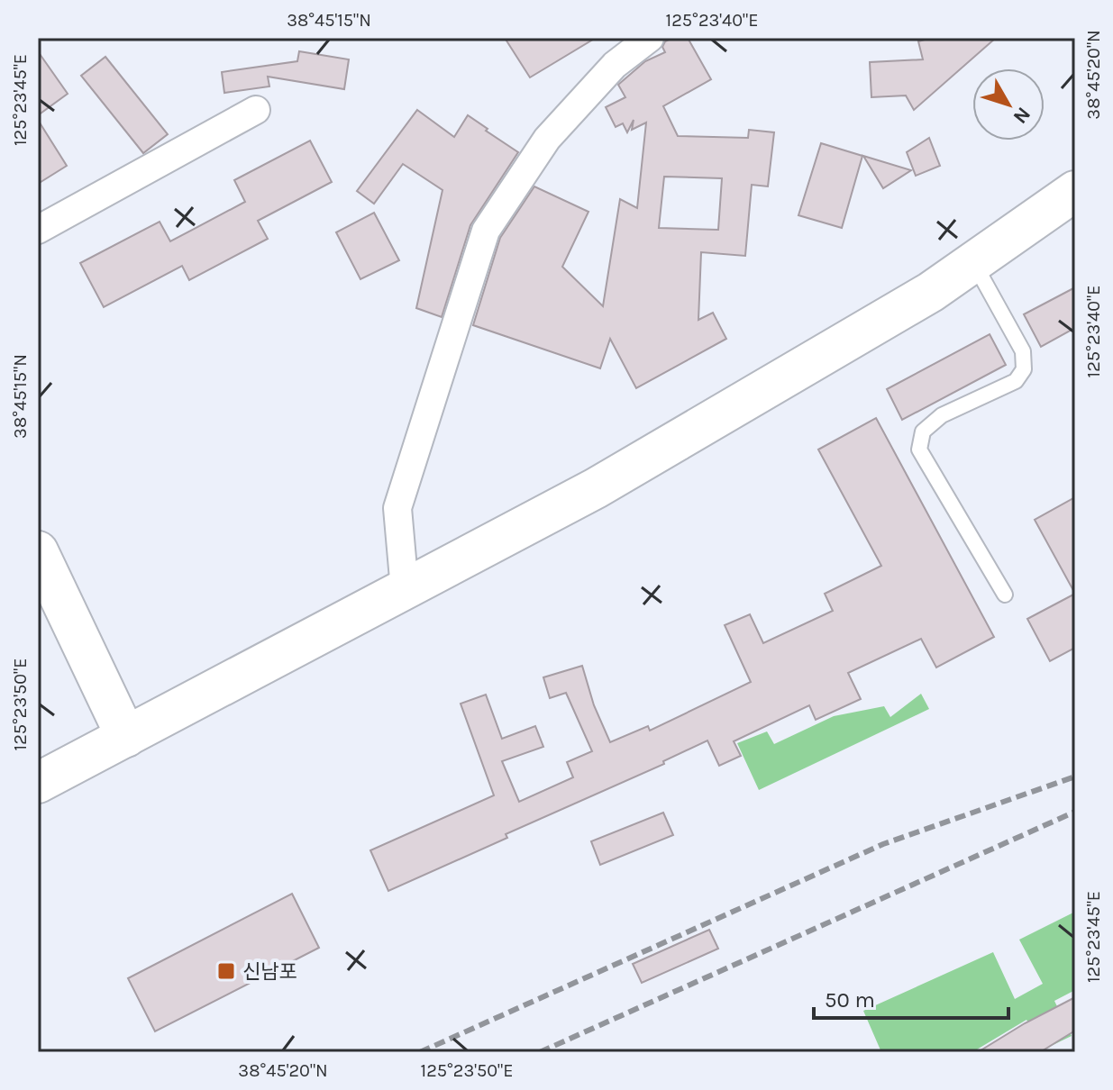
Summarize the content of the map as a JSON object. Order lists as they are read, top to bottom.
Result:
{
  "places": {
    "transit": ["신남포"]
  },
  "scale_bar": "50 m",
  "north": "bottom right",
  "coordinates": [
    "38°45'15\"N",
    "125°23'40\"E",
    "38°45'20\"N",
    "125°23'45\"E",
    "125°23'50\"E"
  ]
}
